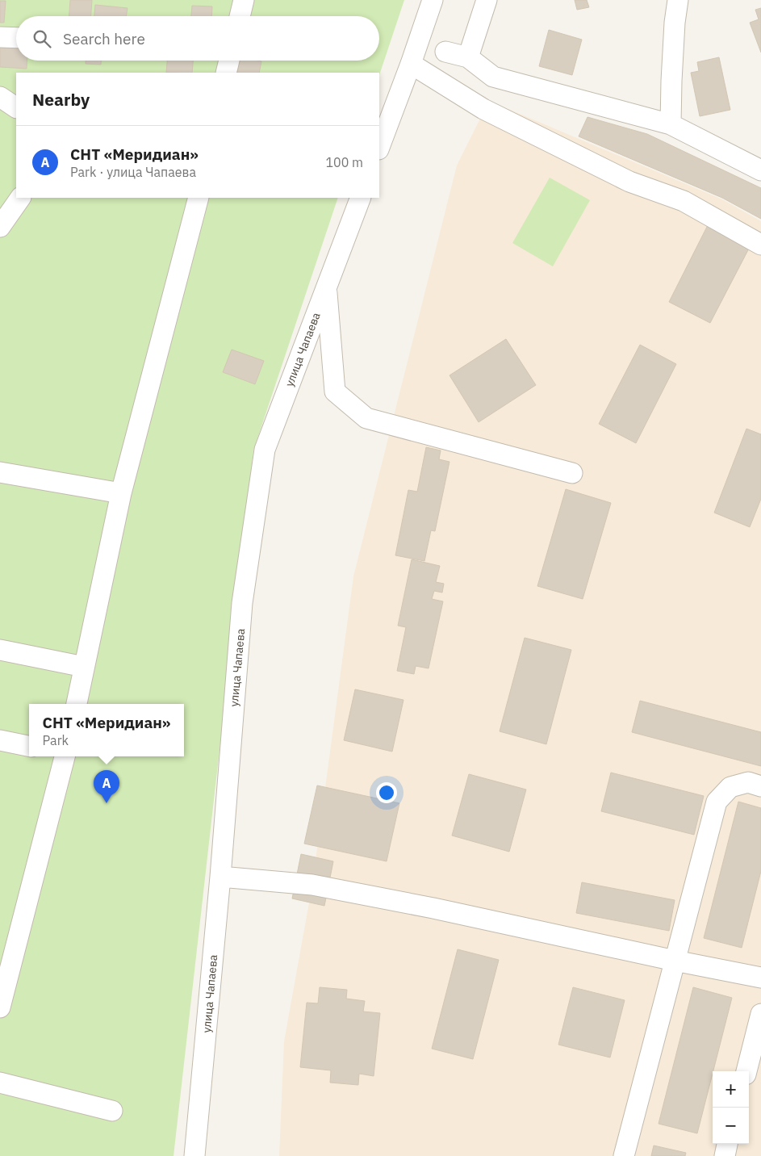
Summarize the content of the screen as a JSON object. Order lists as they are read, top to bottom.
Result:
{
  "streets": {
    "street": ["улица Чапаева"]
  },
  "page": {
    "search": "Search here",
    "heading": "Nearby",
    "list": [
      {
        "mark": "A",
        "name": "СНТ «Меридиан»",
        "note": "Park · улица Чапаева",
        "value": "100 m"
      }
    ],
    "popup": ["СНТ «Меридиан»", "Park"],
    "pins": "A",
    "map_buttons": ["+", "−"]
  }
}
